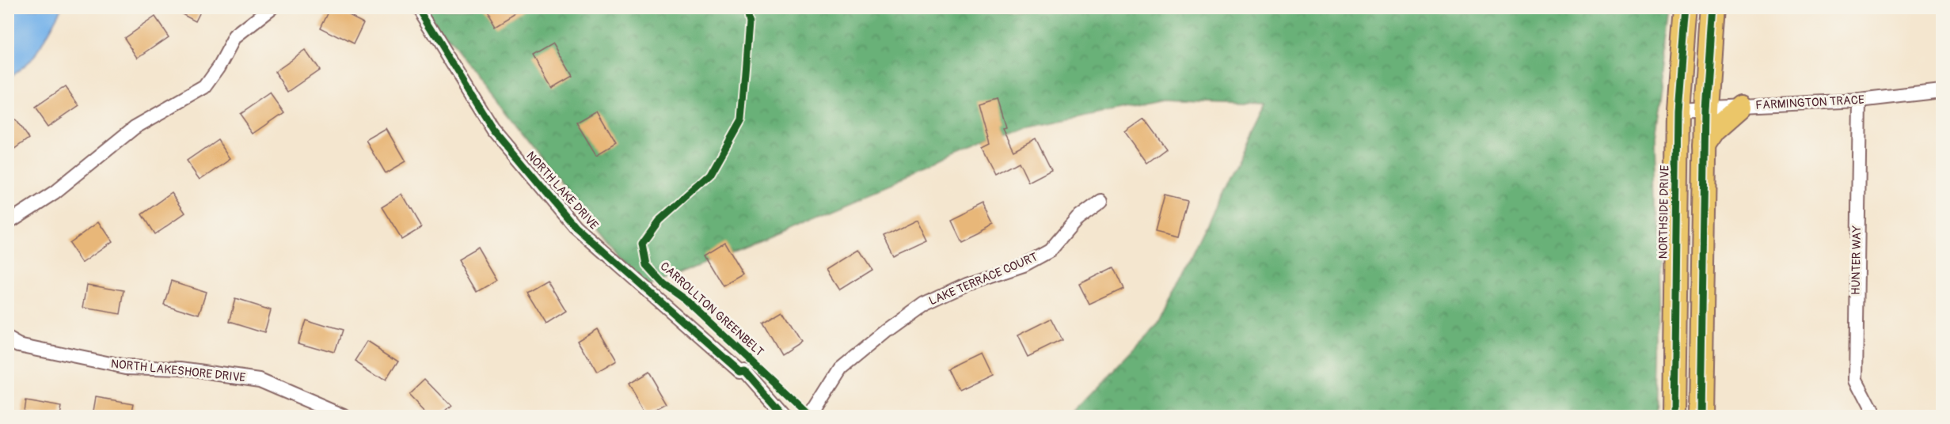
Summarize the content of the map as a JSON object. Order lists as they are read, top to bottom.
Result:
{
  "streets": {
    "highway": ["NORTHSIDE DRIVE"],
    "street": [
      "FARMINGTON TRACE",
      "NORTH LAKE DRIVE",
      "HUNTER WAY",
      "LAKE TERRACE COURT",
      "NORTH LAKESHORE DRIVE"
    ],
    "cycle path": ["CARROLLTON GREENBELT"]
  },
  "crossings": [
    ["FARMINGTON TRACE", "NORTHSIDE DRIVE"],
    ["FARMINGTON TRACE", "HUNTER WAY"]
  ]
}
